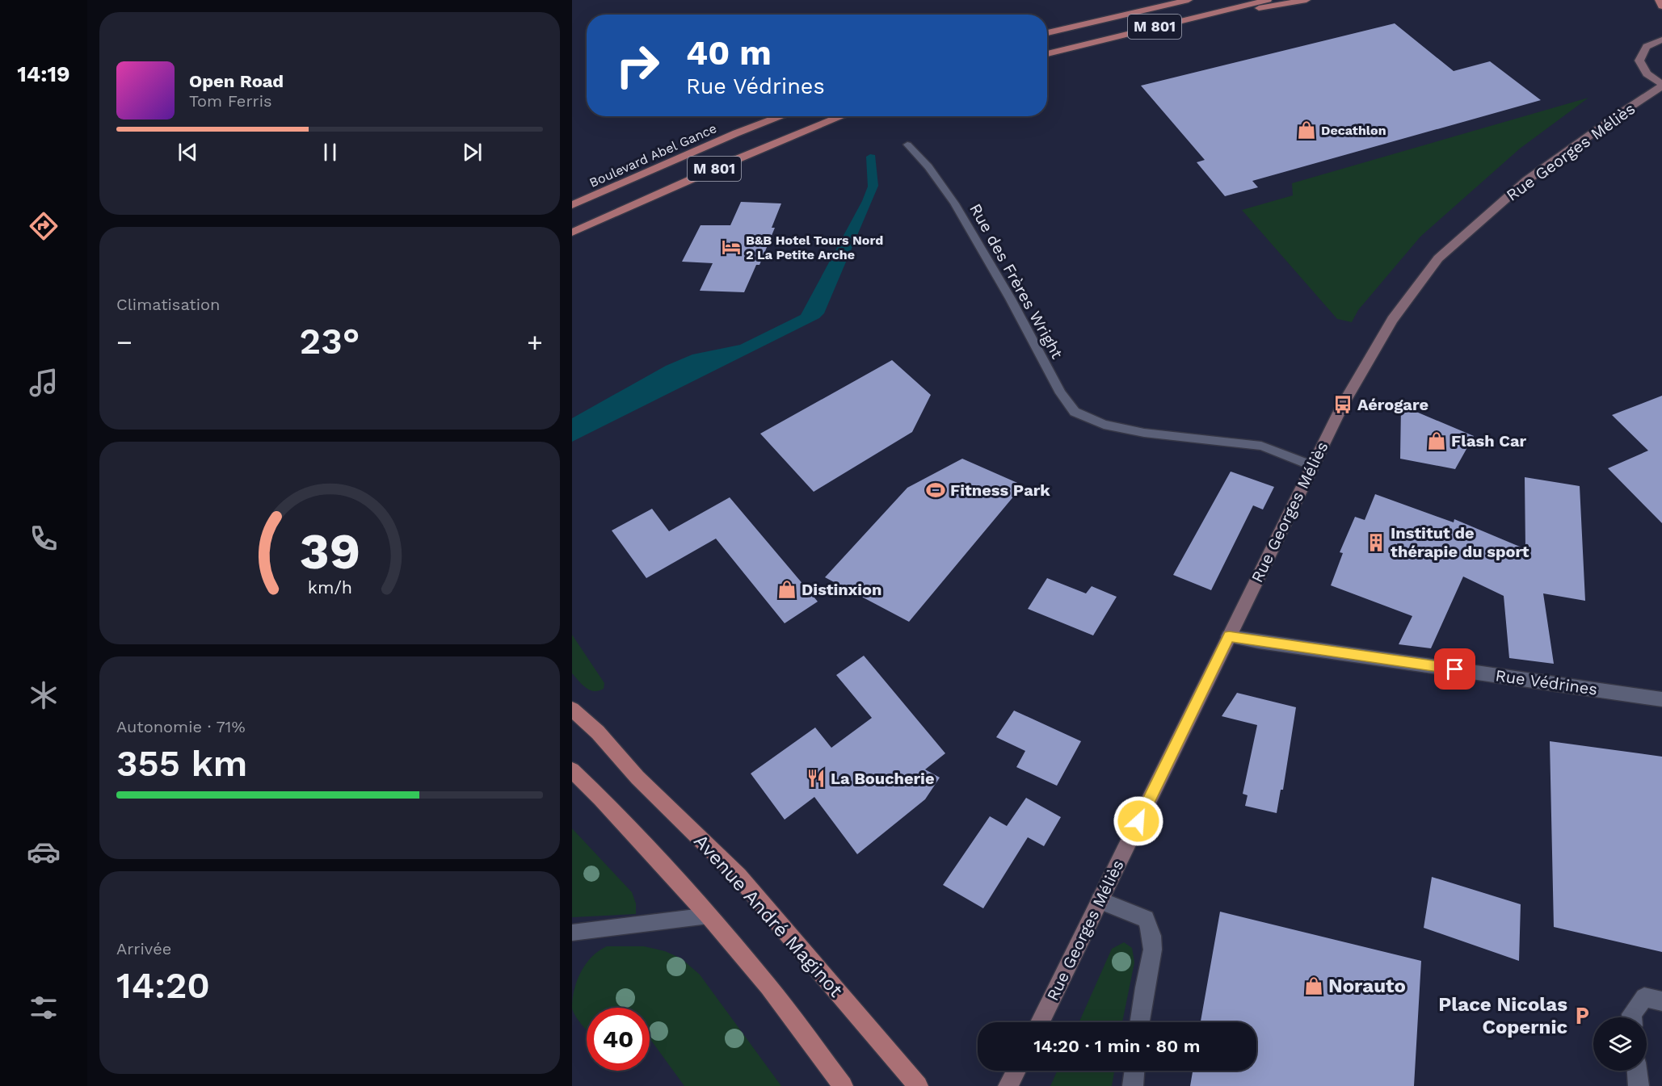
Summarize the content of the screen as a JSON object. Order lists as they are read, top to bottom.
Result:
{
  "streets": {
    "main road": ["M 801", "Boulevard Abel Gance", "Avenue André Maginot"],
    "street": ["Rue Georges Méliès", "Rue Védrines"],
    "lane": ["Rue des Frères Wright"]
  },
  "crossings": [
    ["Rue Georges Méliès", "Rue des Frères Wright"],
    ["Rue Georges Méliès", "Rue Védrines"]
  ],
  "places": {
    "shop": [
      "Decathlon",
      "Flash Car",
      "Distinxion",
      "Norauto"
    ],
    "hotel": ["B&B Hotel Tours Nord 2 La Petite Arche"],
    "bus stop": ["Aérogare"],
    "sports": ["Fitness Park"],
    "building": ["Institut de thérapie du sport"],
    "restaurant": ["La Boucherie"],
    "parking": ["Place Nicolas Copernic"]
  },
  "page": {
    "tabs": "14:19",
    "turn": ["40 m", "Rue Védrines"],
    "song": ["Open Road", "Tom Ferris"],
    "tile": [
      "Climatisation",
      ["Autonomie · 71%", "355 km"],
      ["Arrivée", "14:20"]
    ],
    "heat": ["−", "23°", "+"],
    "limit": "40",
    "trip": "14:20 · 1 min · 80 m",
    "gauge": ["39", "km/h"]
  }
}
